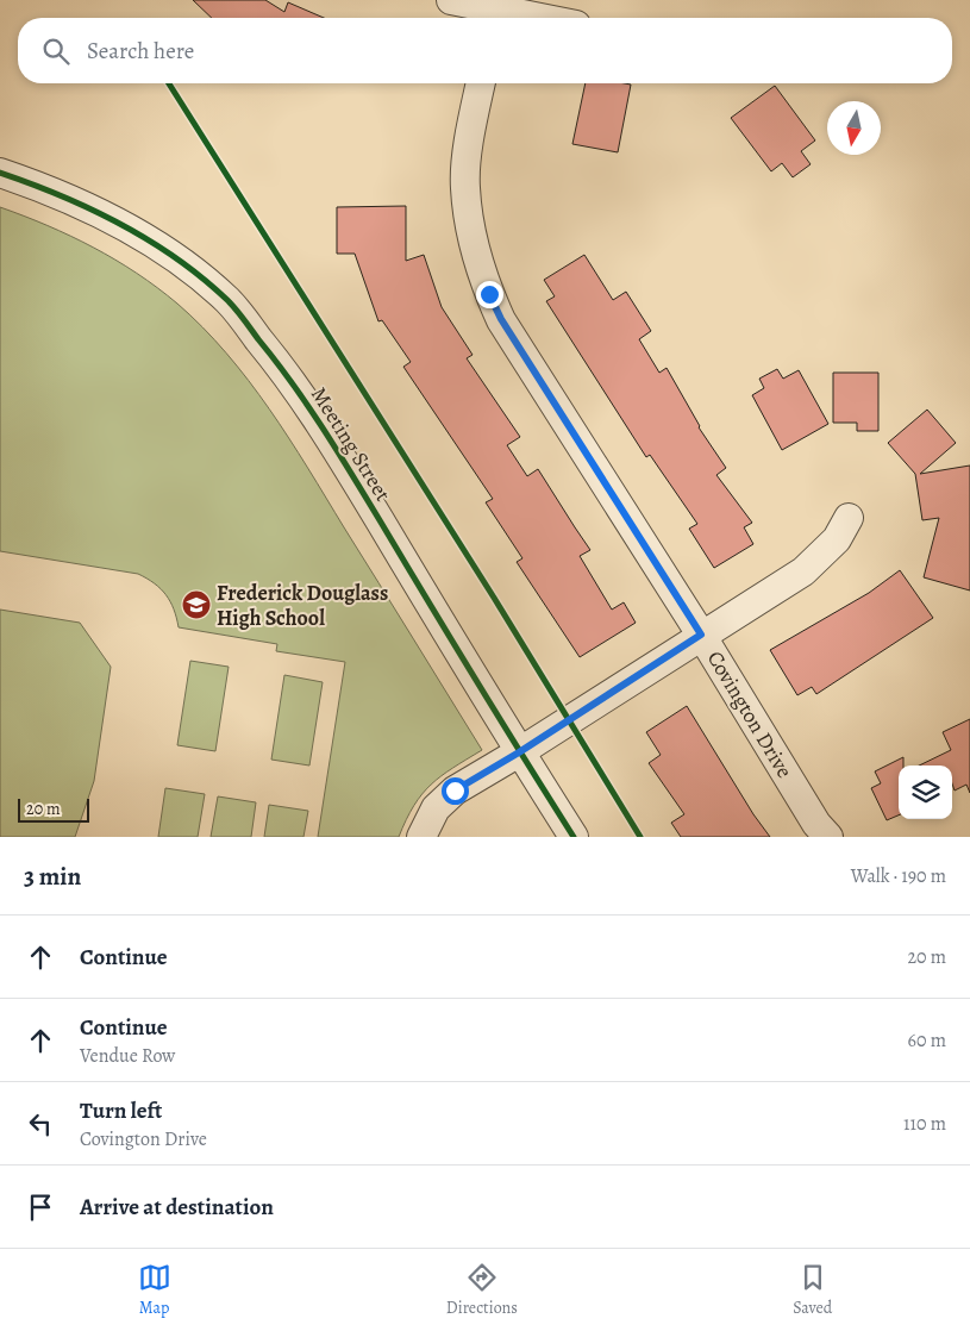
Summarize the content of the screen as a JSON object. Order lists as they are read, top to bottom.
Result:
{
  "streets": {
    "street": ["Meeting Street", "Covington Drive"]
  },
  "places": {
    "school or university": ["Frederick Douglass High School"]
  },
  "scale_bar": "20 m",
  "north": "bottom",
  "page": {
    "search": "Search here",
    "scale": "20 m",
    "heading": ["3 min", "Walk · 190 m"],
    "list": [
      ["Continue", "20 m"],
      ["Continue", "Vendue Row", "60 m"],
      ["Turn left", "Covington Drive", "110 m"],
      "Arrive at destination"
    ],
    "nav": ["Map", "Directions", "Saved"]
  }
}
